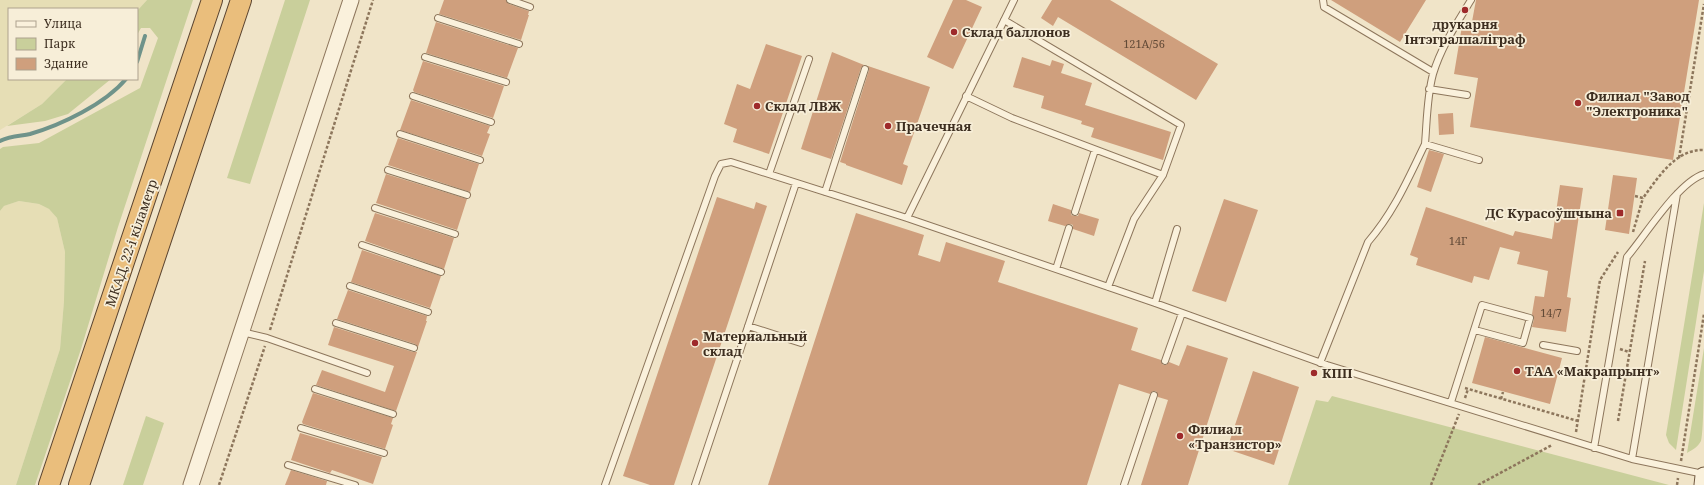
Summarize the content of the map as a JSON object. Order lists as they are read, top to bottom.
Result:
{
  "streets": {
    "highway": ["МКАД, 22-і кіламетр"]
  },
  "places": {
    "other": [
      "друкарня Інтэгралпаліграф",
      "Склад баллонов",
      "Филиал \"Завод \"Электроника\"",
      "Склад ЛВЖ",
      "Прачечная",
      "Материальный склад",
      "ТАА «Макрапрынт»",
      "КПП",
      "Филиал «Транзистор»"
    ],
    "transit": ["ДС Курасоўшчына"]
  },
  "house_numbers": ["121А/56", "14Г", "14/7"],
  "legend": ["Улица", "Парк", "Здание"]
}
